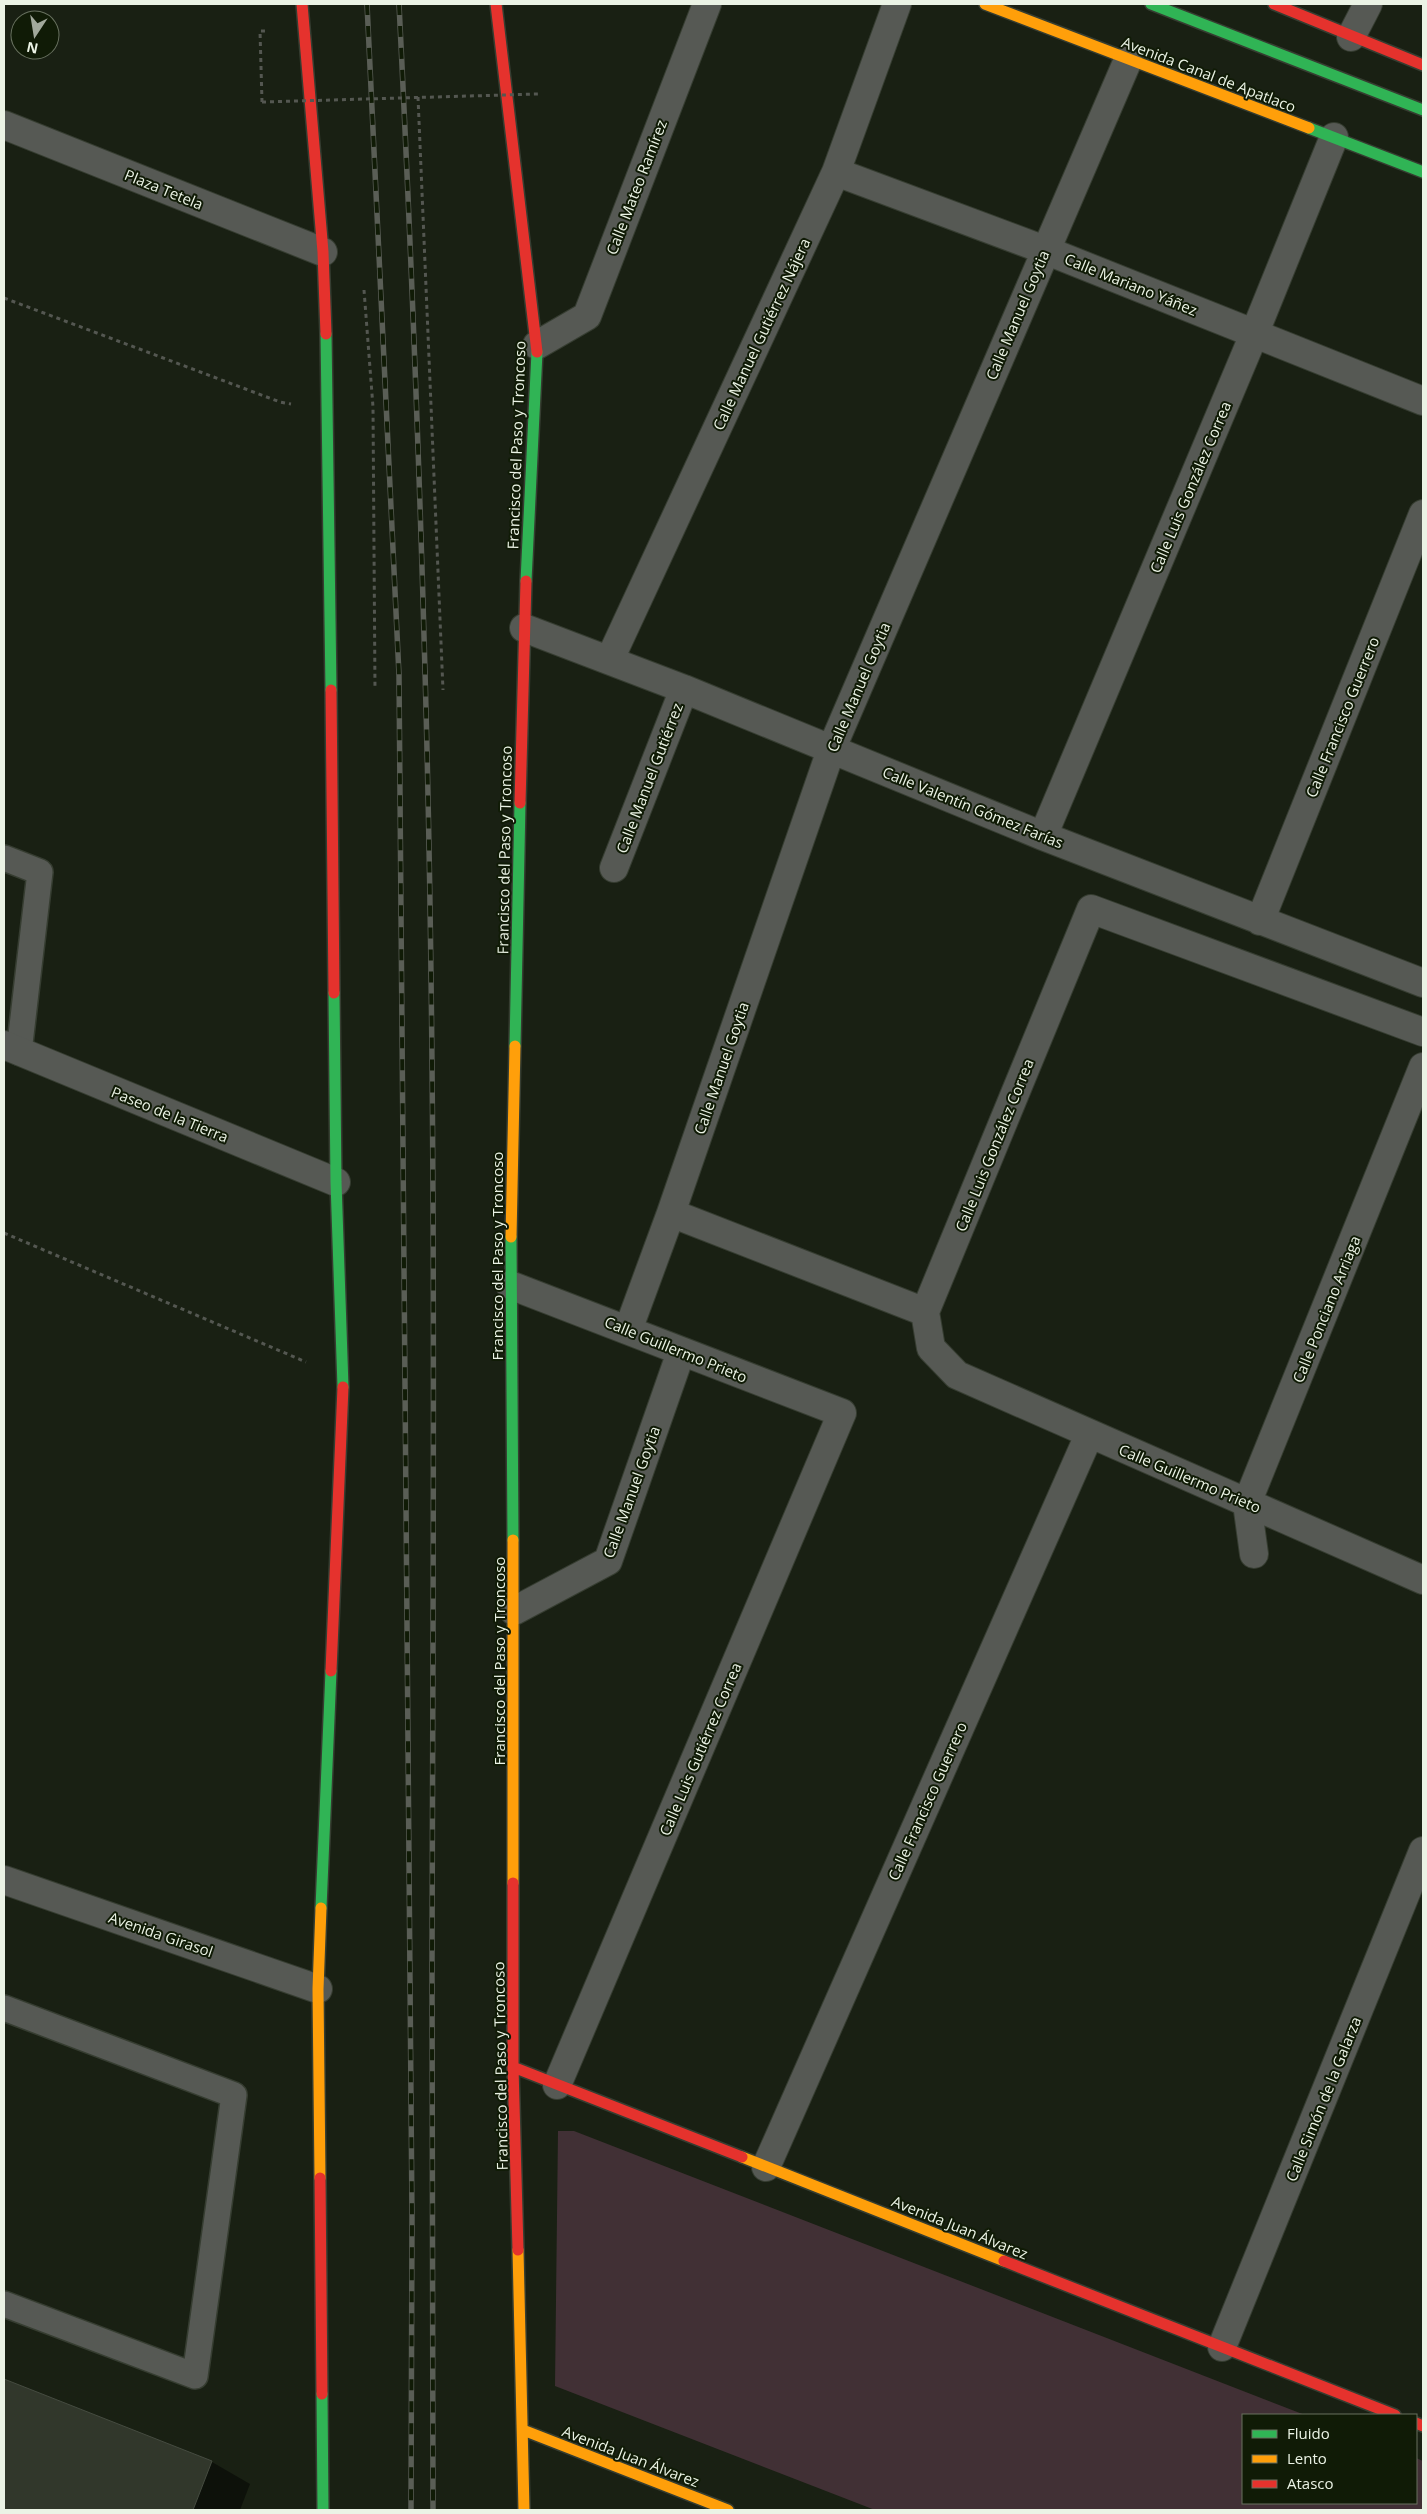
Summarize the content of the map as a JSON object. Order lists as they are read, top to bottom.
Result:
{
  "streets": {
    "main road": ["Avenida Canal de Apatlaco", "Francisco del Paso y Troncoso", "Avenida Juan Álvarez"],
    "street": [
      "Calle Mateo Ramírez",
      "Plaza Tetela",
      "Calle Mariano Yáñez",
      "Calle Manuel Goytia",
      "Calle Manuel Gutiérrez Nájera",
      "Calle Luis González Correa",
      "Calle Francisco Guerrero",
      "Calle Manuel Gutiérrez",
      "Calle Valentín Gómez Farías",
      "Paseo de la Tierra",
      "Calle Ponciano Arriaga",
      "Calle Guillermo Prieto",
      "Calle Luis Gutiérrez Correa",
      "Avenida Girasol",
      "Calle Simón de la Galarza"
    ]
  },
  "crossings": [
    ["Avenida Canal de Apatlaco", "Calle Manuel Goytia"],
    ["Avenida Canal de Apatlaco", "Calle Luis González Correa"],
    ["Calle Mateo Ramírez", "Francisco del Paso y Troncoso"],
    ["Calle Mariano Yáñez", "Calle Manuel Goytia"],
    ["Calle Mariano Yáñez", "Calle Manuel Gutiérrez Nájera"],
    ["Calle Mariano Yáñez", "Calle Luis González Correa"],
    ["Calle Manuel Goytia", "Francisco del Paso y Troncoso"],
    ["Calle Manuel Goytia", "Calle Valentín Gómez Farías"],
    ["Calle Manuel Goytia", "Calle Guillermo Prieto"],
    ["Calle Manuel Gutiérrez Nájera", "Calle Valentín Gómez Farías"],
    ["Francisco del Paso y Troncoso", "Calle Valentín Gómez Farías"],
    ["Francisco del Paso y Troncoso", "Calle Guillermo Prieto"],
    ["Francisco del Paso y Troncoso", "Avenida Juan Álvarez"],
    ["Calle Luis González Correa", "Calle Valentín Gómez Farías"],
    ["Calle Luis González Correa", "Calle Guillermo Prieto"],
    ["Calle Francisco Guerrero", "Calle Valentín Gómez Farías"],
    ["Calle Francisco Guerrero", "Calle Guillermo Prieto"],
    ["Calle Francisco Guerrero", "Avenida Juan Álvarez"],
    ["Calle Manuel Gutiérrez", "Calle Valentín Gómez Farías"],
    ["Calle Ponciano Arriaga", "Calle Guillermo Prieto"],
    ["Calle Guillermo Prieto", "Calle Luis Gutiérrez Correa"],
    ["Calle Luis Gutiérrez Correa", "Avenida Juan Álvarez"],
    ["Calle Simón de la Galarza", "Avenida Juan Álvarez"]
  ],
  "legend": ["Fluido", "Lento", "Atasco"],
  "north": "bottom"
}
